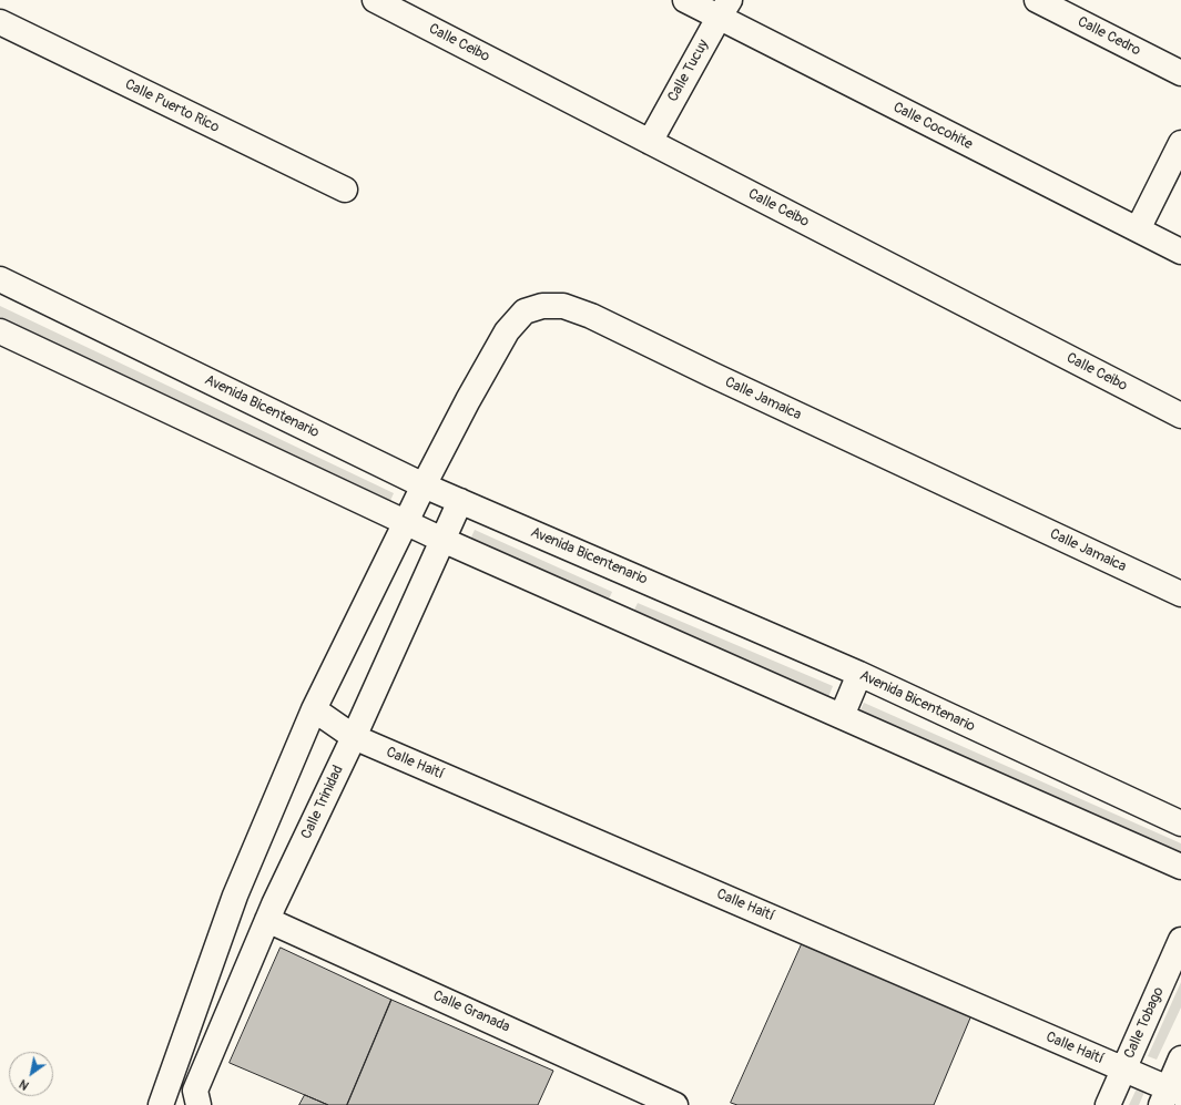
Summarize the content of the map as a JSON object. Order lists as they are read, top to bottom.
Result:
{
  "streets": {
    "street": [
      "Calle Cedro",
      "Calle Ceibo",
      "Calle Tucuy",
      "Calle Puerto Rico",
      "Calle Cocohite",
      "Calle Jamaica",
      "Avenida Bicentenario",
      "Calle Haití",
      "Calle Trinidad",
      "Calle Granada",
      "Calle Tobago"
    ]
  },
  "crossings": [
    ["Calle Ceibo", "Calle Tucuy"],
    ["Calle Tucuy", "Calle Cocohite"],
    ["Calle Jamaica", "Avenida Bicentenario"],
    ["Avenida Bicentenario", "Calle Trinidad"],
    ["Calle Haití", "Calle Trinidad"],
    ["Calle Haití", "Calle Tobago"],
    ["Calle Trinidad", "Calle Granada"]
  ],
  "north": "bottom left"
}
